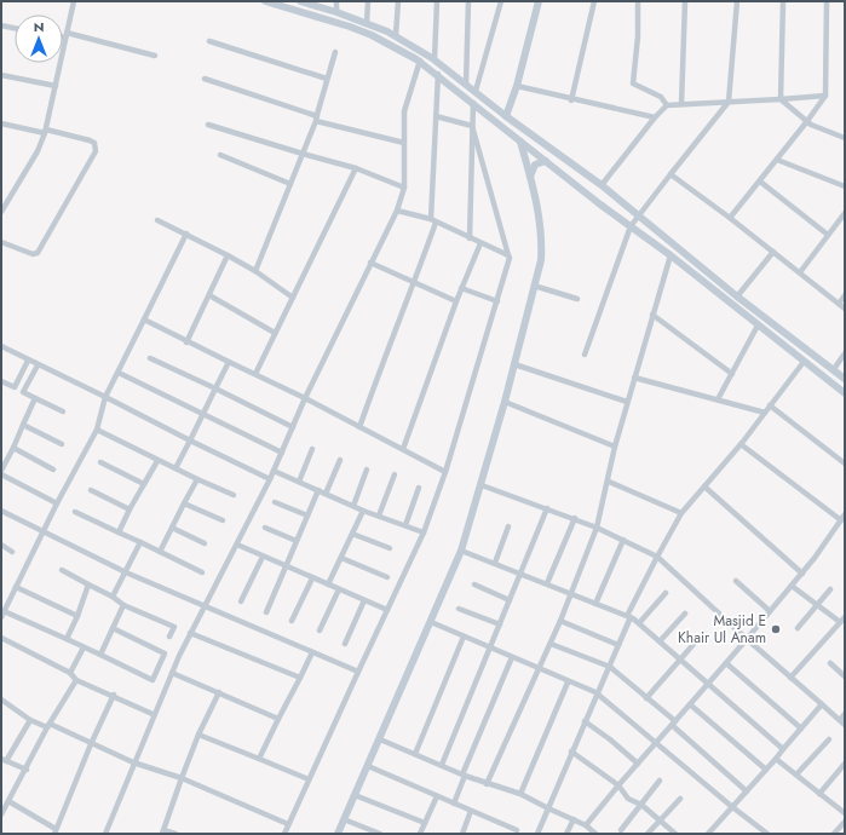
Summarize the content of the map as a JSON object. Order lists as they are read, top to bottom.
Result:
{
  "places": ["Masjid E Khair Ul Anam"],
  "north": "top"
}
